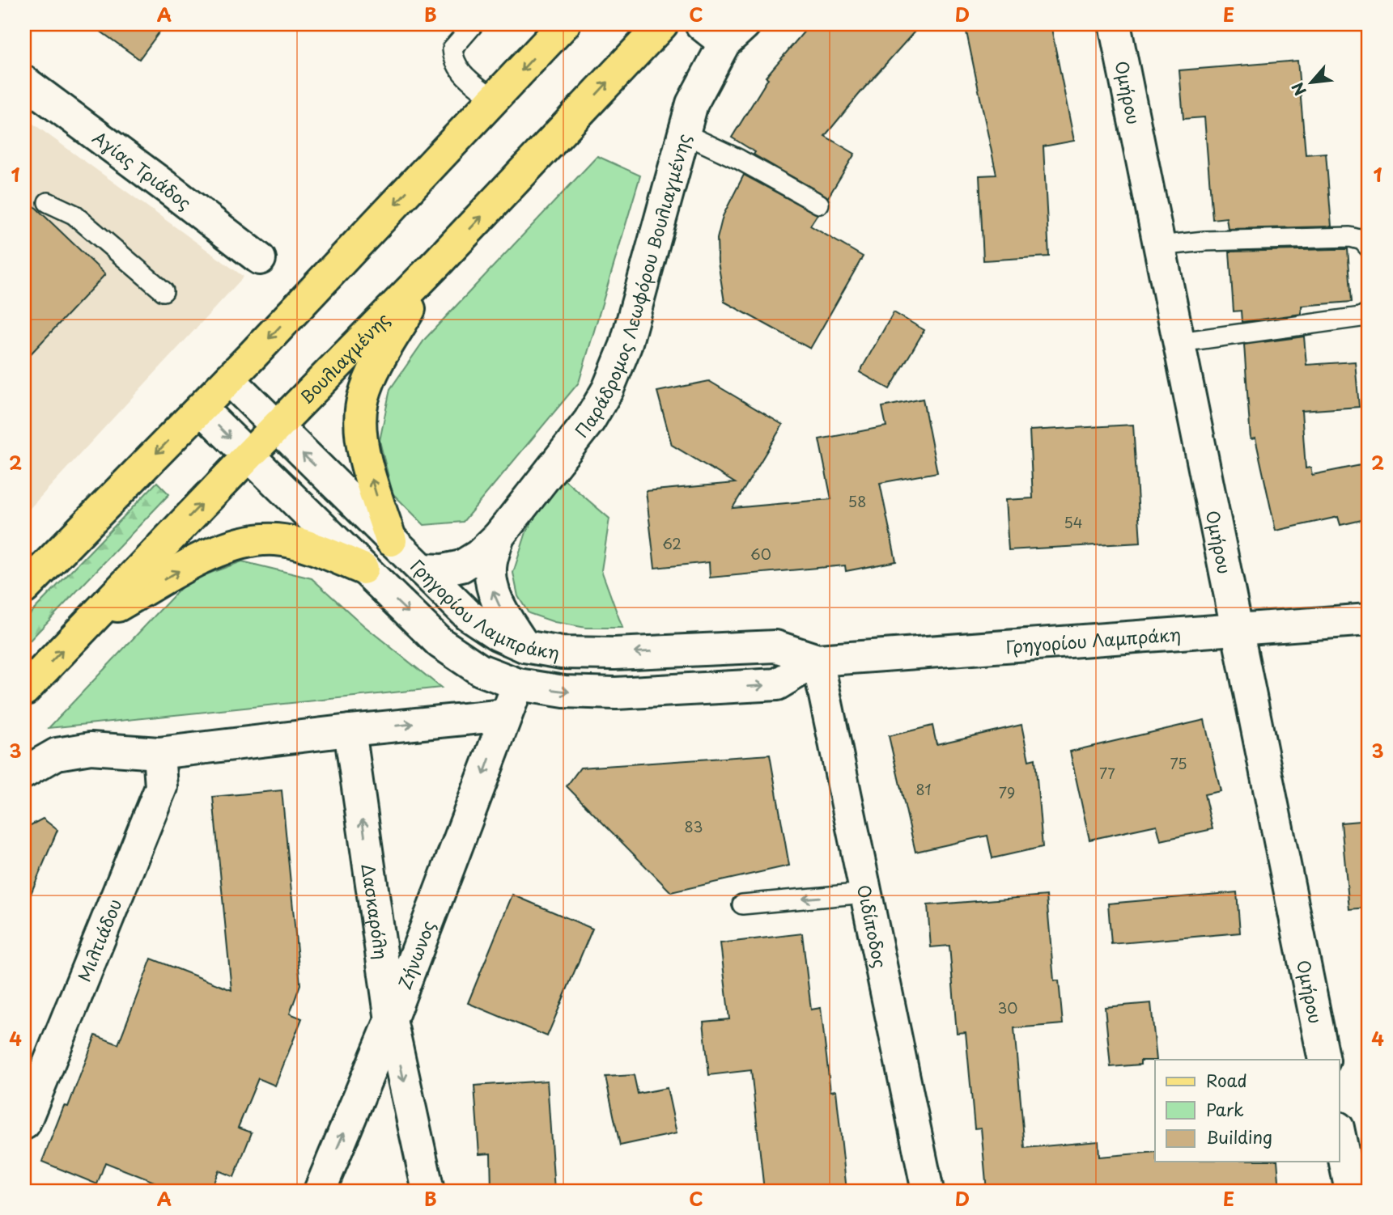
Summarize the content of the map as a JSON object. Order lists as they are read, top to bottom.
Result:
{
  "streets": {
    "main road": ["Βουλιαγμένης"],
    "street": [
      "Ομήρου",
      "Αγίας Τριάδος",
      "Παράδρομος Λεωφόρου Βουλιαγμένης",
      "Γρηγορίου Λαμπράκη",
      "Δασκαρόλη",
      "Οιδίποδος",
      "Μιλτιάδου",
      "Ζήνωνος"
    ]
  },
  "crossings": [
    ["Ομήρου", "Γρηγορίου Λαμπράκη"],
    ["Παράδρομος Λεωφόρου Βουλιαγμένης", "Γρηγορίου Λαμπράκη"],
    ["Βουλιαγμένης", "Γρηγορίου Λαμπράκη"],
    ["Γρηγορίου Λαμπράκη", "Οιδίποδος"],
    ["Δασκαρόλη", "Ζήνωνος"]
  ],
  "house_numbers": [
    "58",
    "54",
    "62",
    "60",
    "75",
    "77",
    "81",
    "79",
    "83",
    "30"
  ],
  "legend": ["Road", "Park", "Building"],
  "north": "bottom left",
  "grid": {
    "columns": [
      "A",
      "B",
      "C",
      "D",
      "E"
    ],
    "rows": [
      "1",
      "2",
      "3",
      "4"
    ]
  }
}
